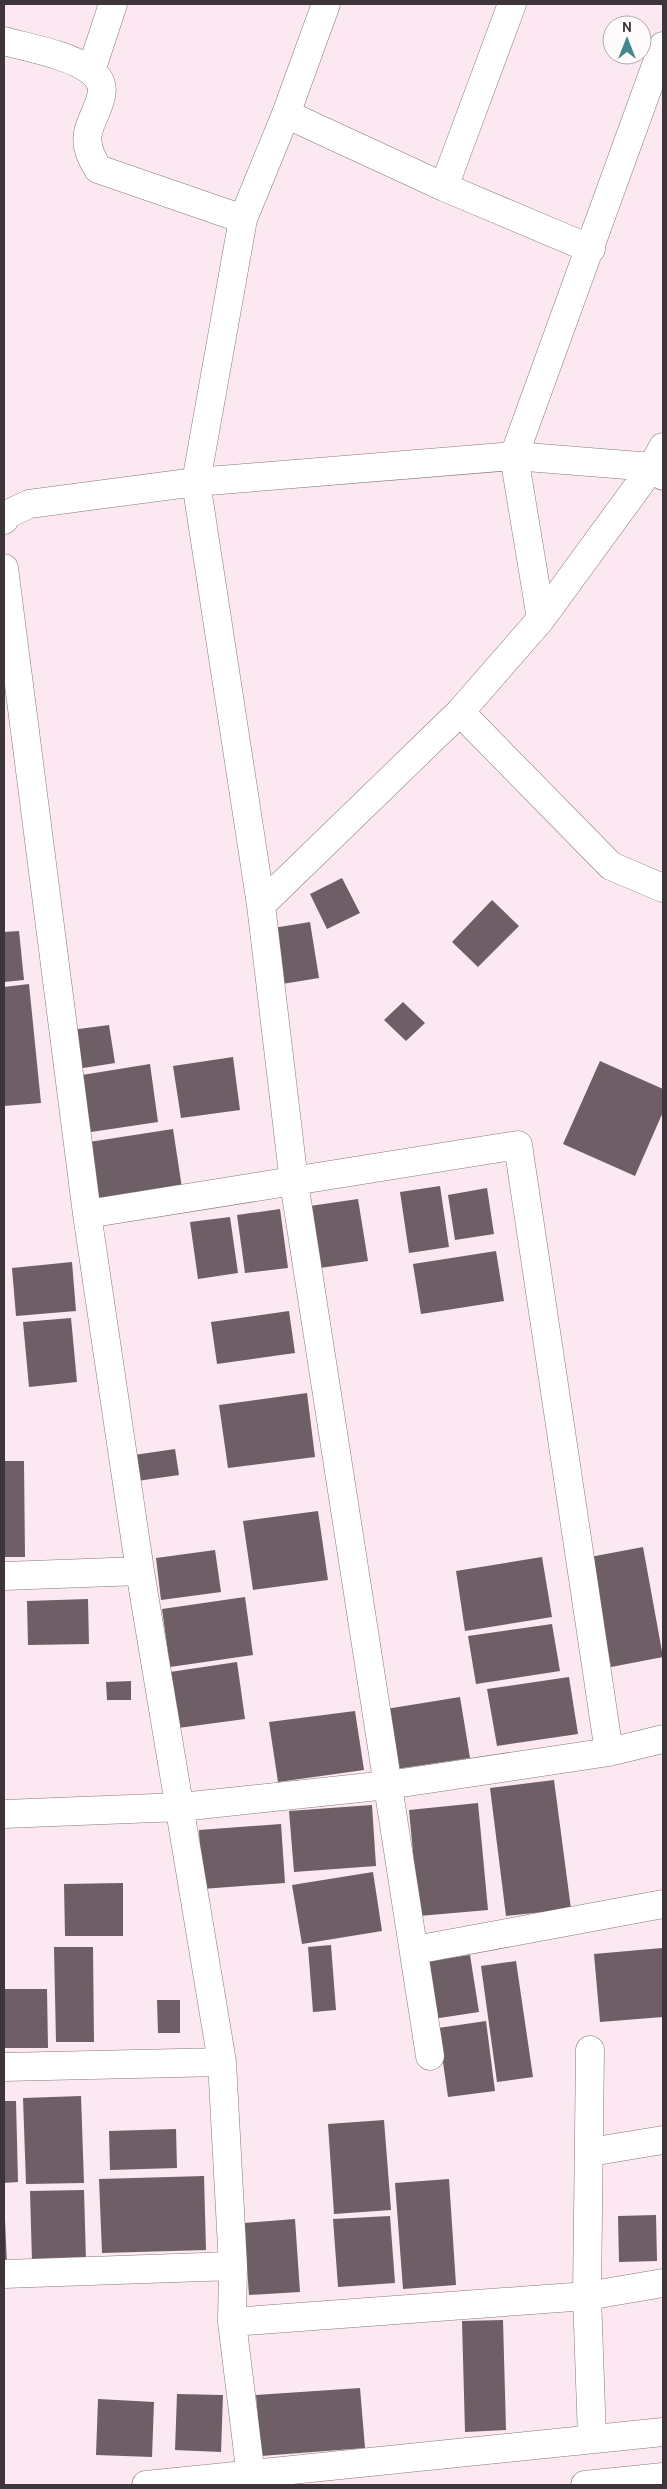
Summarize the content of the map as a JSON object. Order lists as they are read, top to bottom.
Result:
{
  "north": "top"
}
